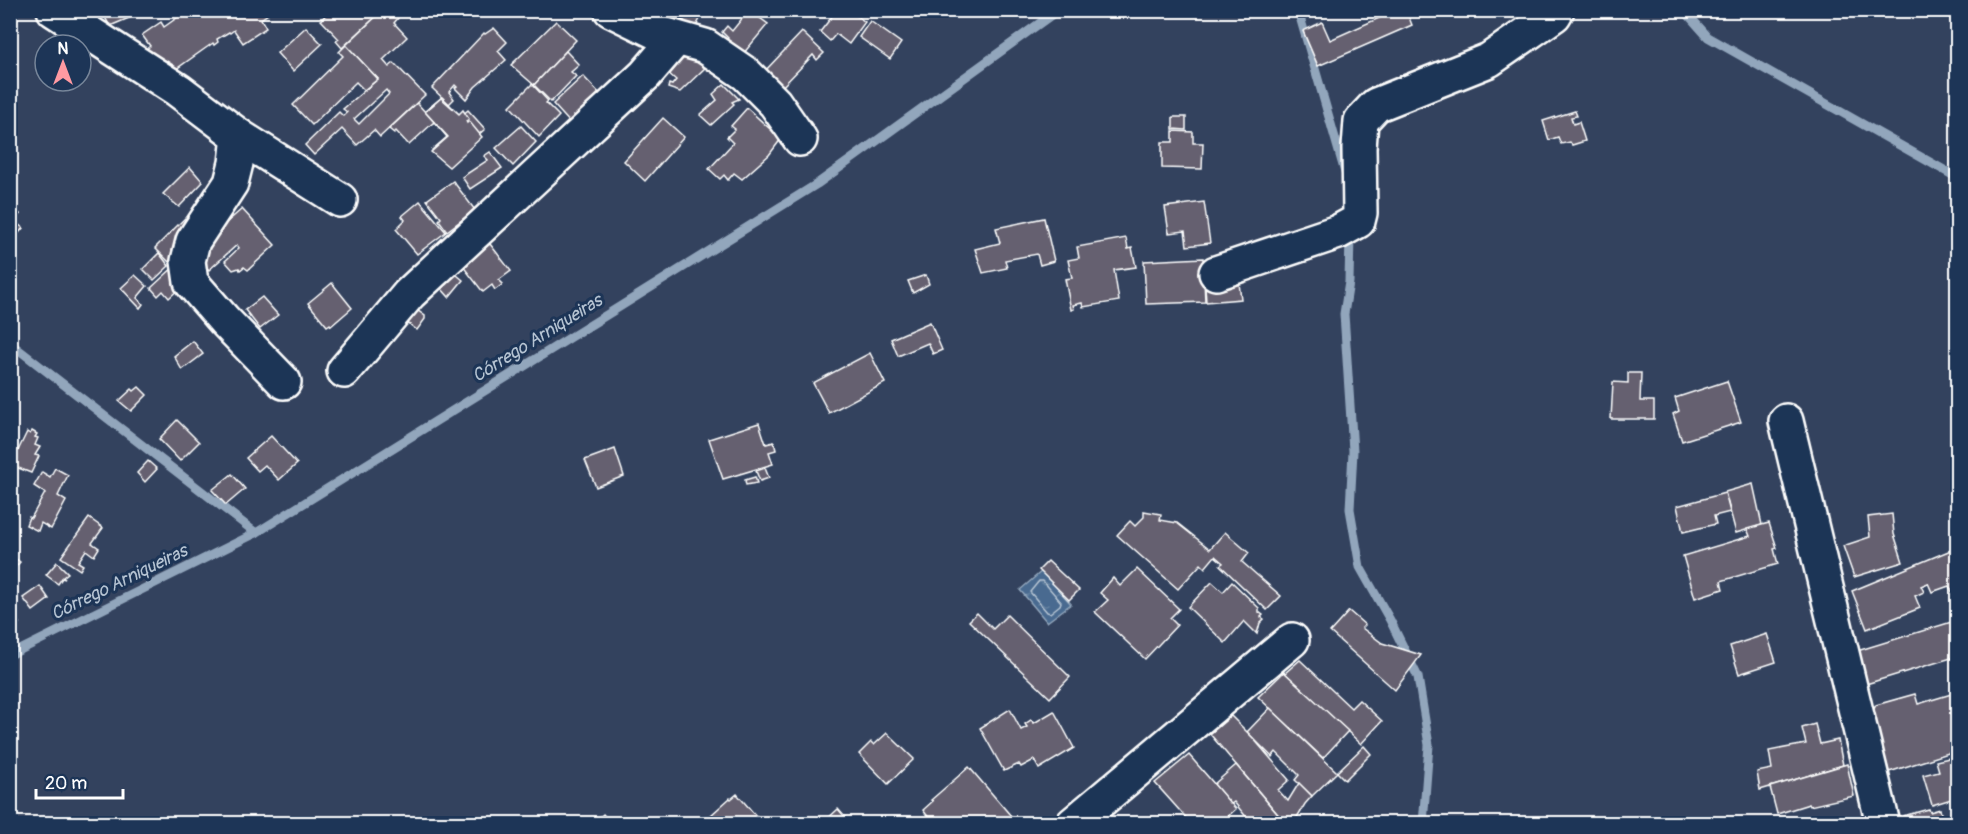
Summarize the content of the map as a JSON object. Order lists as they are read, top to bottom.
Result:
{
  "water": ["Córrego Arniqueiras"],
  "scale_bar": "20 m",
  "north": "top"
}
